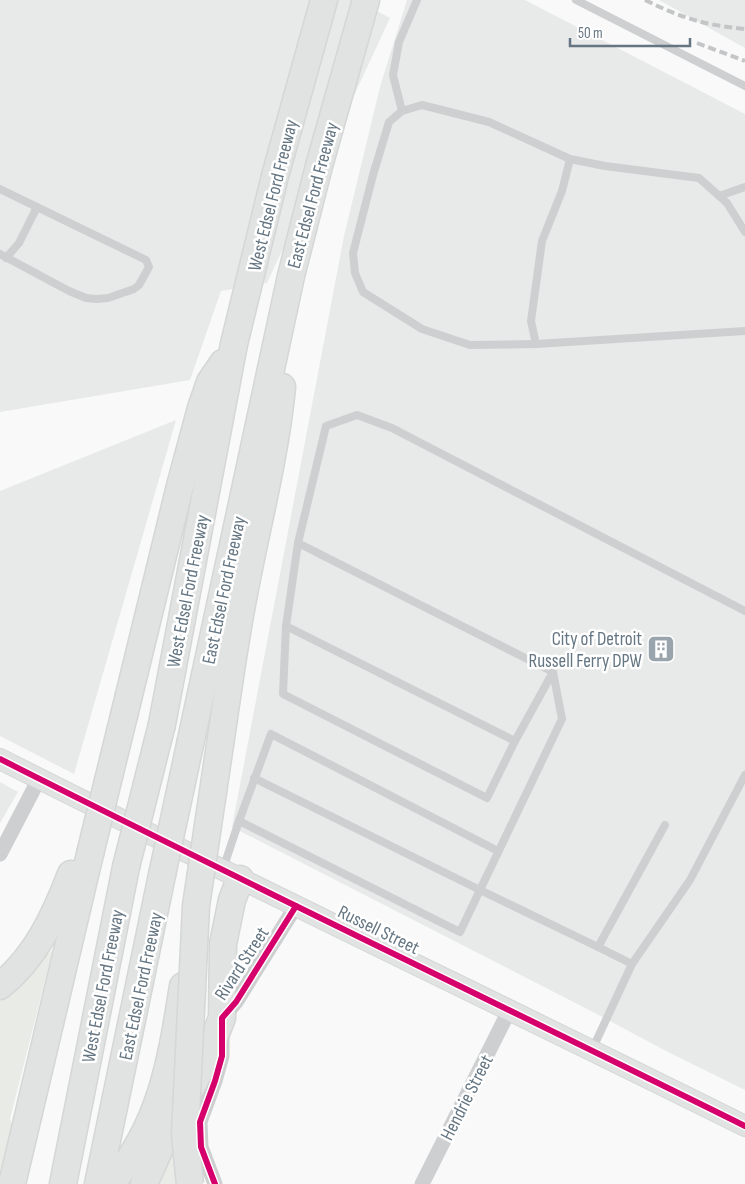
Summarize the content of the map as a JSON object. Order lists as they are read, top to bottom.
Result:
{
  "streets": {
    "highway": ["West Edsel Ford Freeway", "East Edsel Ford Freeway"],
    "street": ["Russell Street", "Rivard Street", "Hendrie Street"]
  },
  "crossings": [
    ["Russell Street", "Rivard Street"],
    ["Russell Street", "Hendrie Street"]
  ],
  "places": {
    "building": ["City of Detroit Russell Ferry DPW"]
  },
  "scale_bar": "50 m"
}
